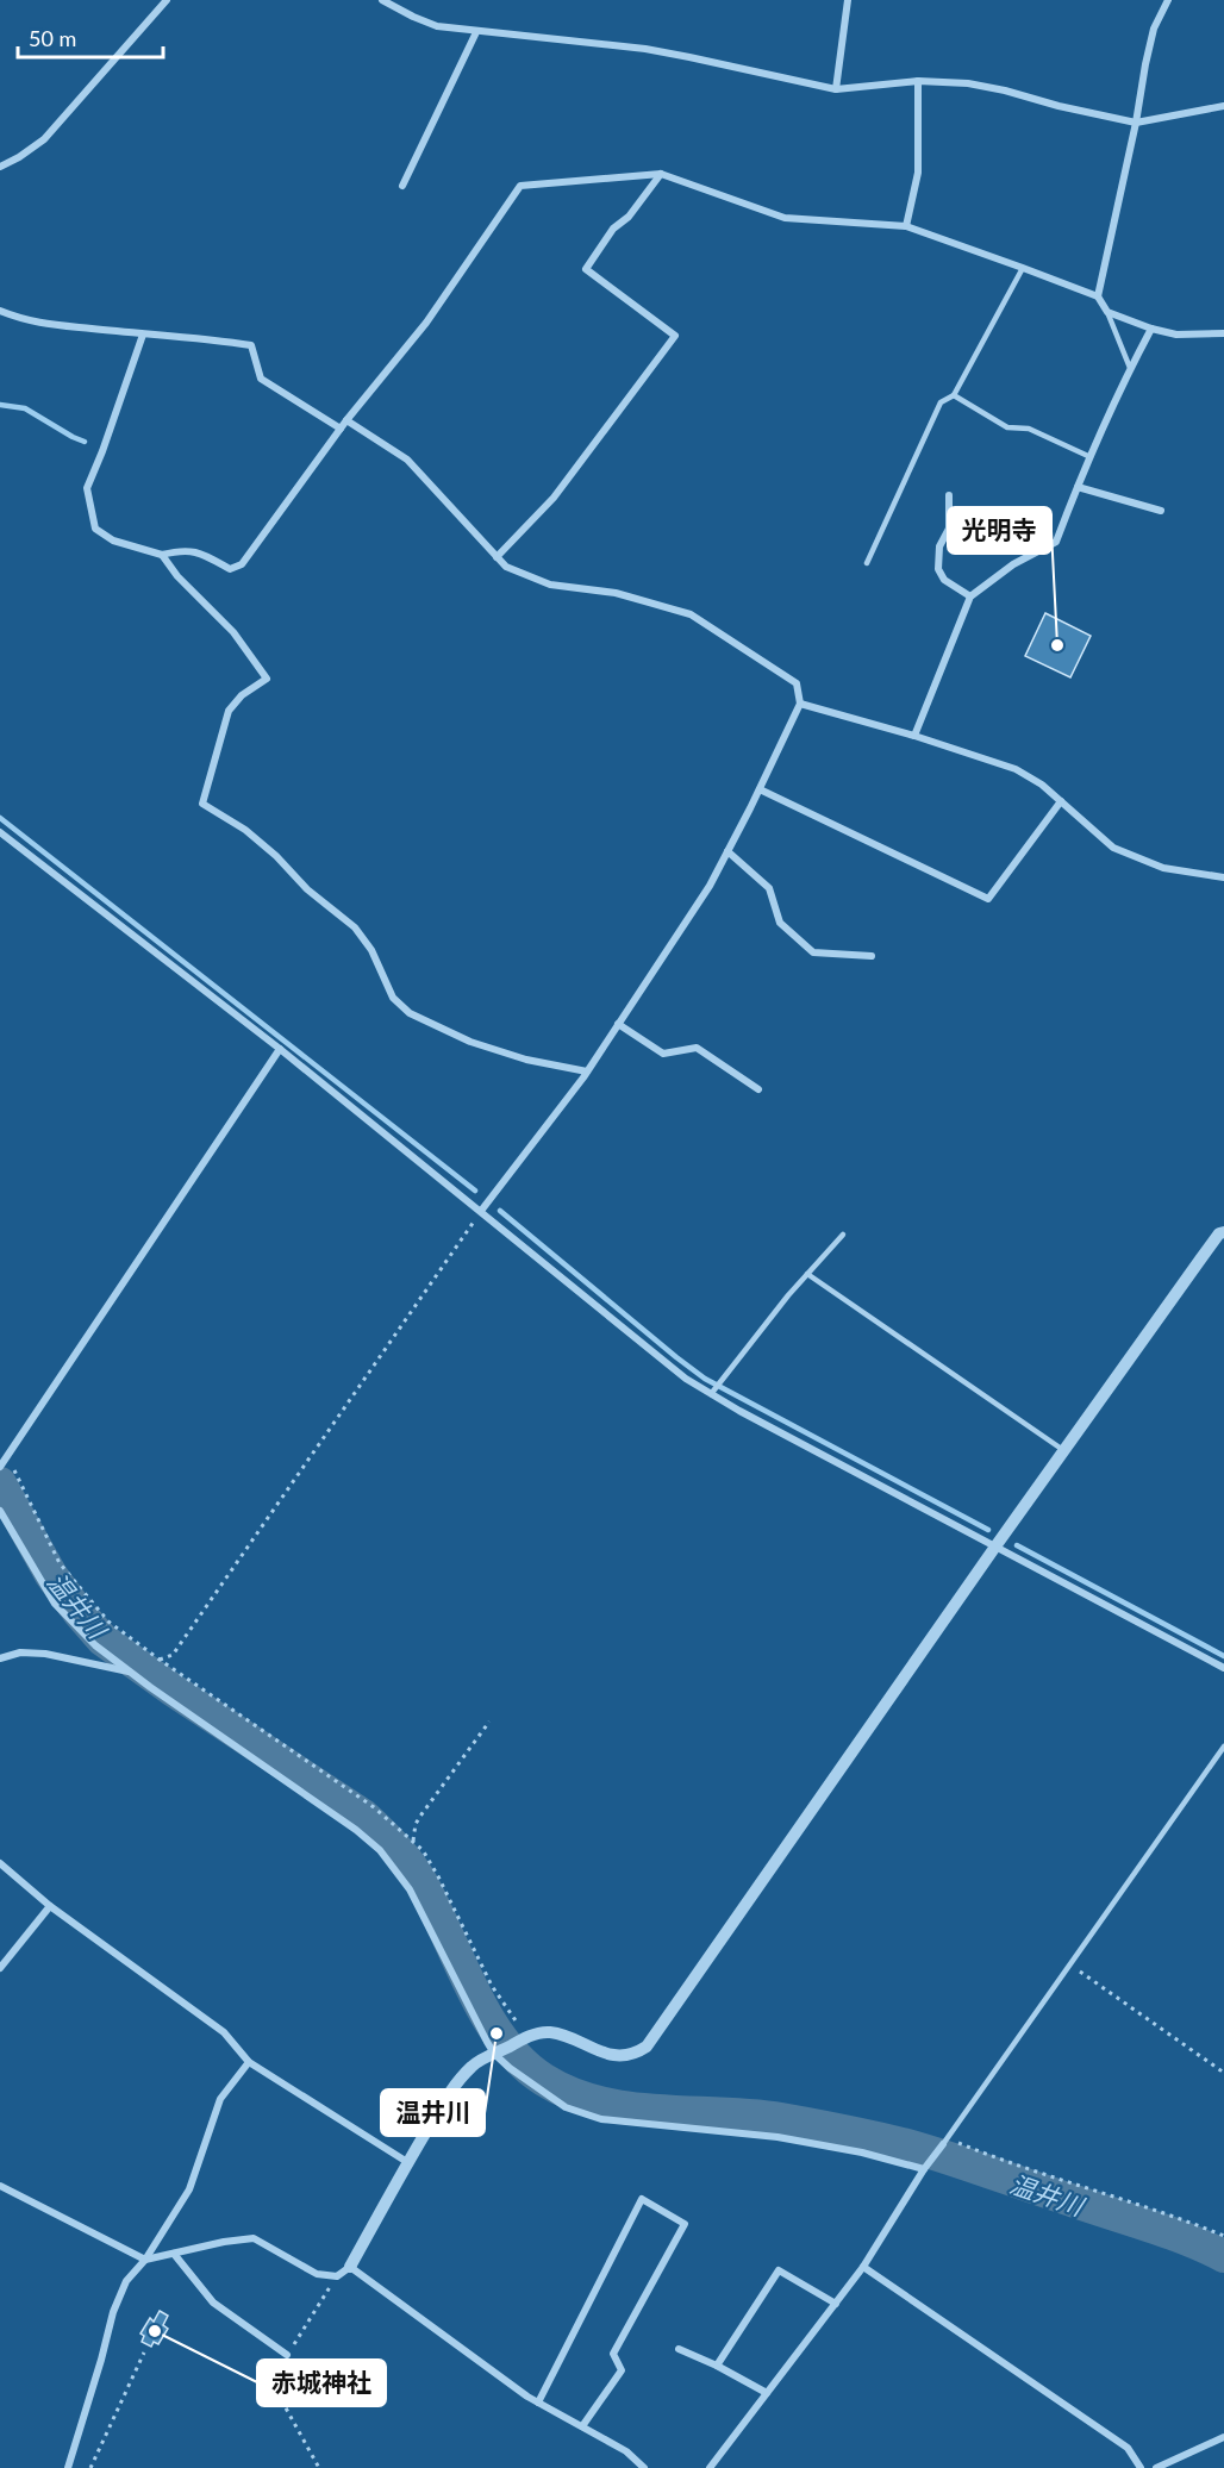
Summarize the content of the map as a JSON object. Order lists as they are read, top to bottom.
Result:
{
  "water": ["温井川"],
  "places": ["光明寺", "温井川", "赤城神社"],
  "scale_bar": "50 m"
}
